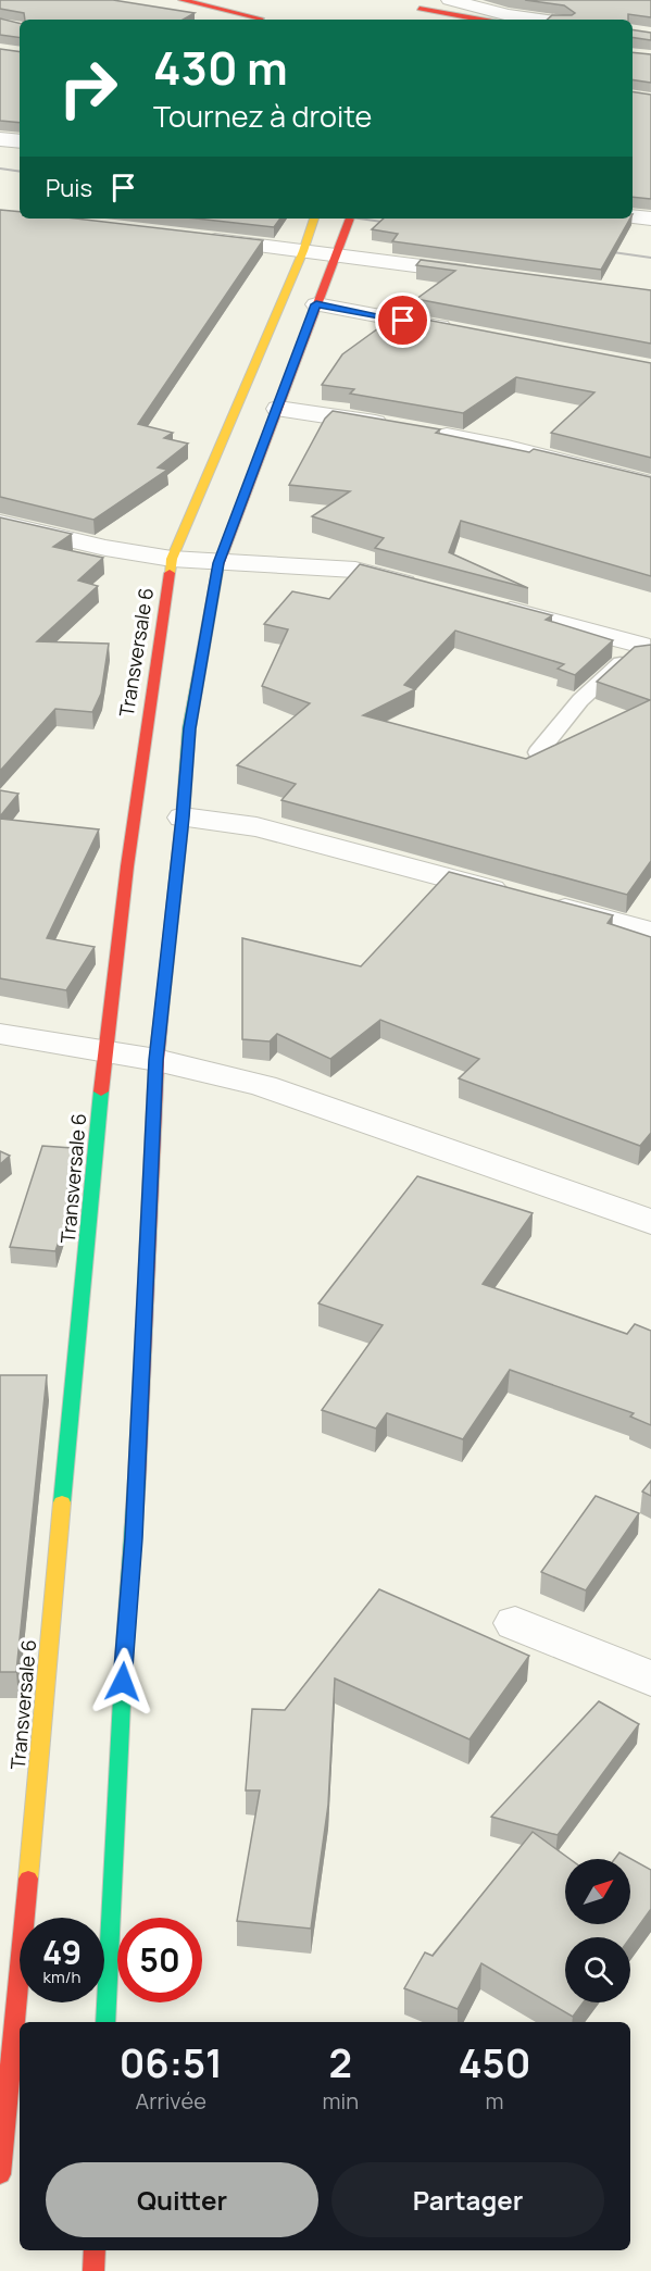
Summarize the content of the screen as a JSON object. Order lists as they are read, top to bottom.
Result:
{
  "streets": {
    "main road": ["Transversale 6"]
  },
  "north": "top right",
  "page": {
    "turn": ["430 m", "Tournez à droite"],
    "then": "Puis",
    "speed": "49 km/h",
    "limit": "50",
    "eta": [
      "06:51",
      "Arrivée",
      "2",
      "min",
      "450",
      "m"
    ],
    "buttons": ["Quitter", "Partager"]
  }
}
